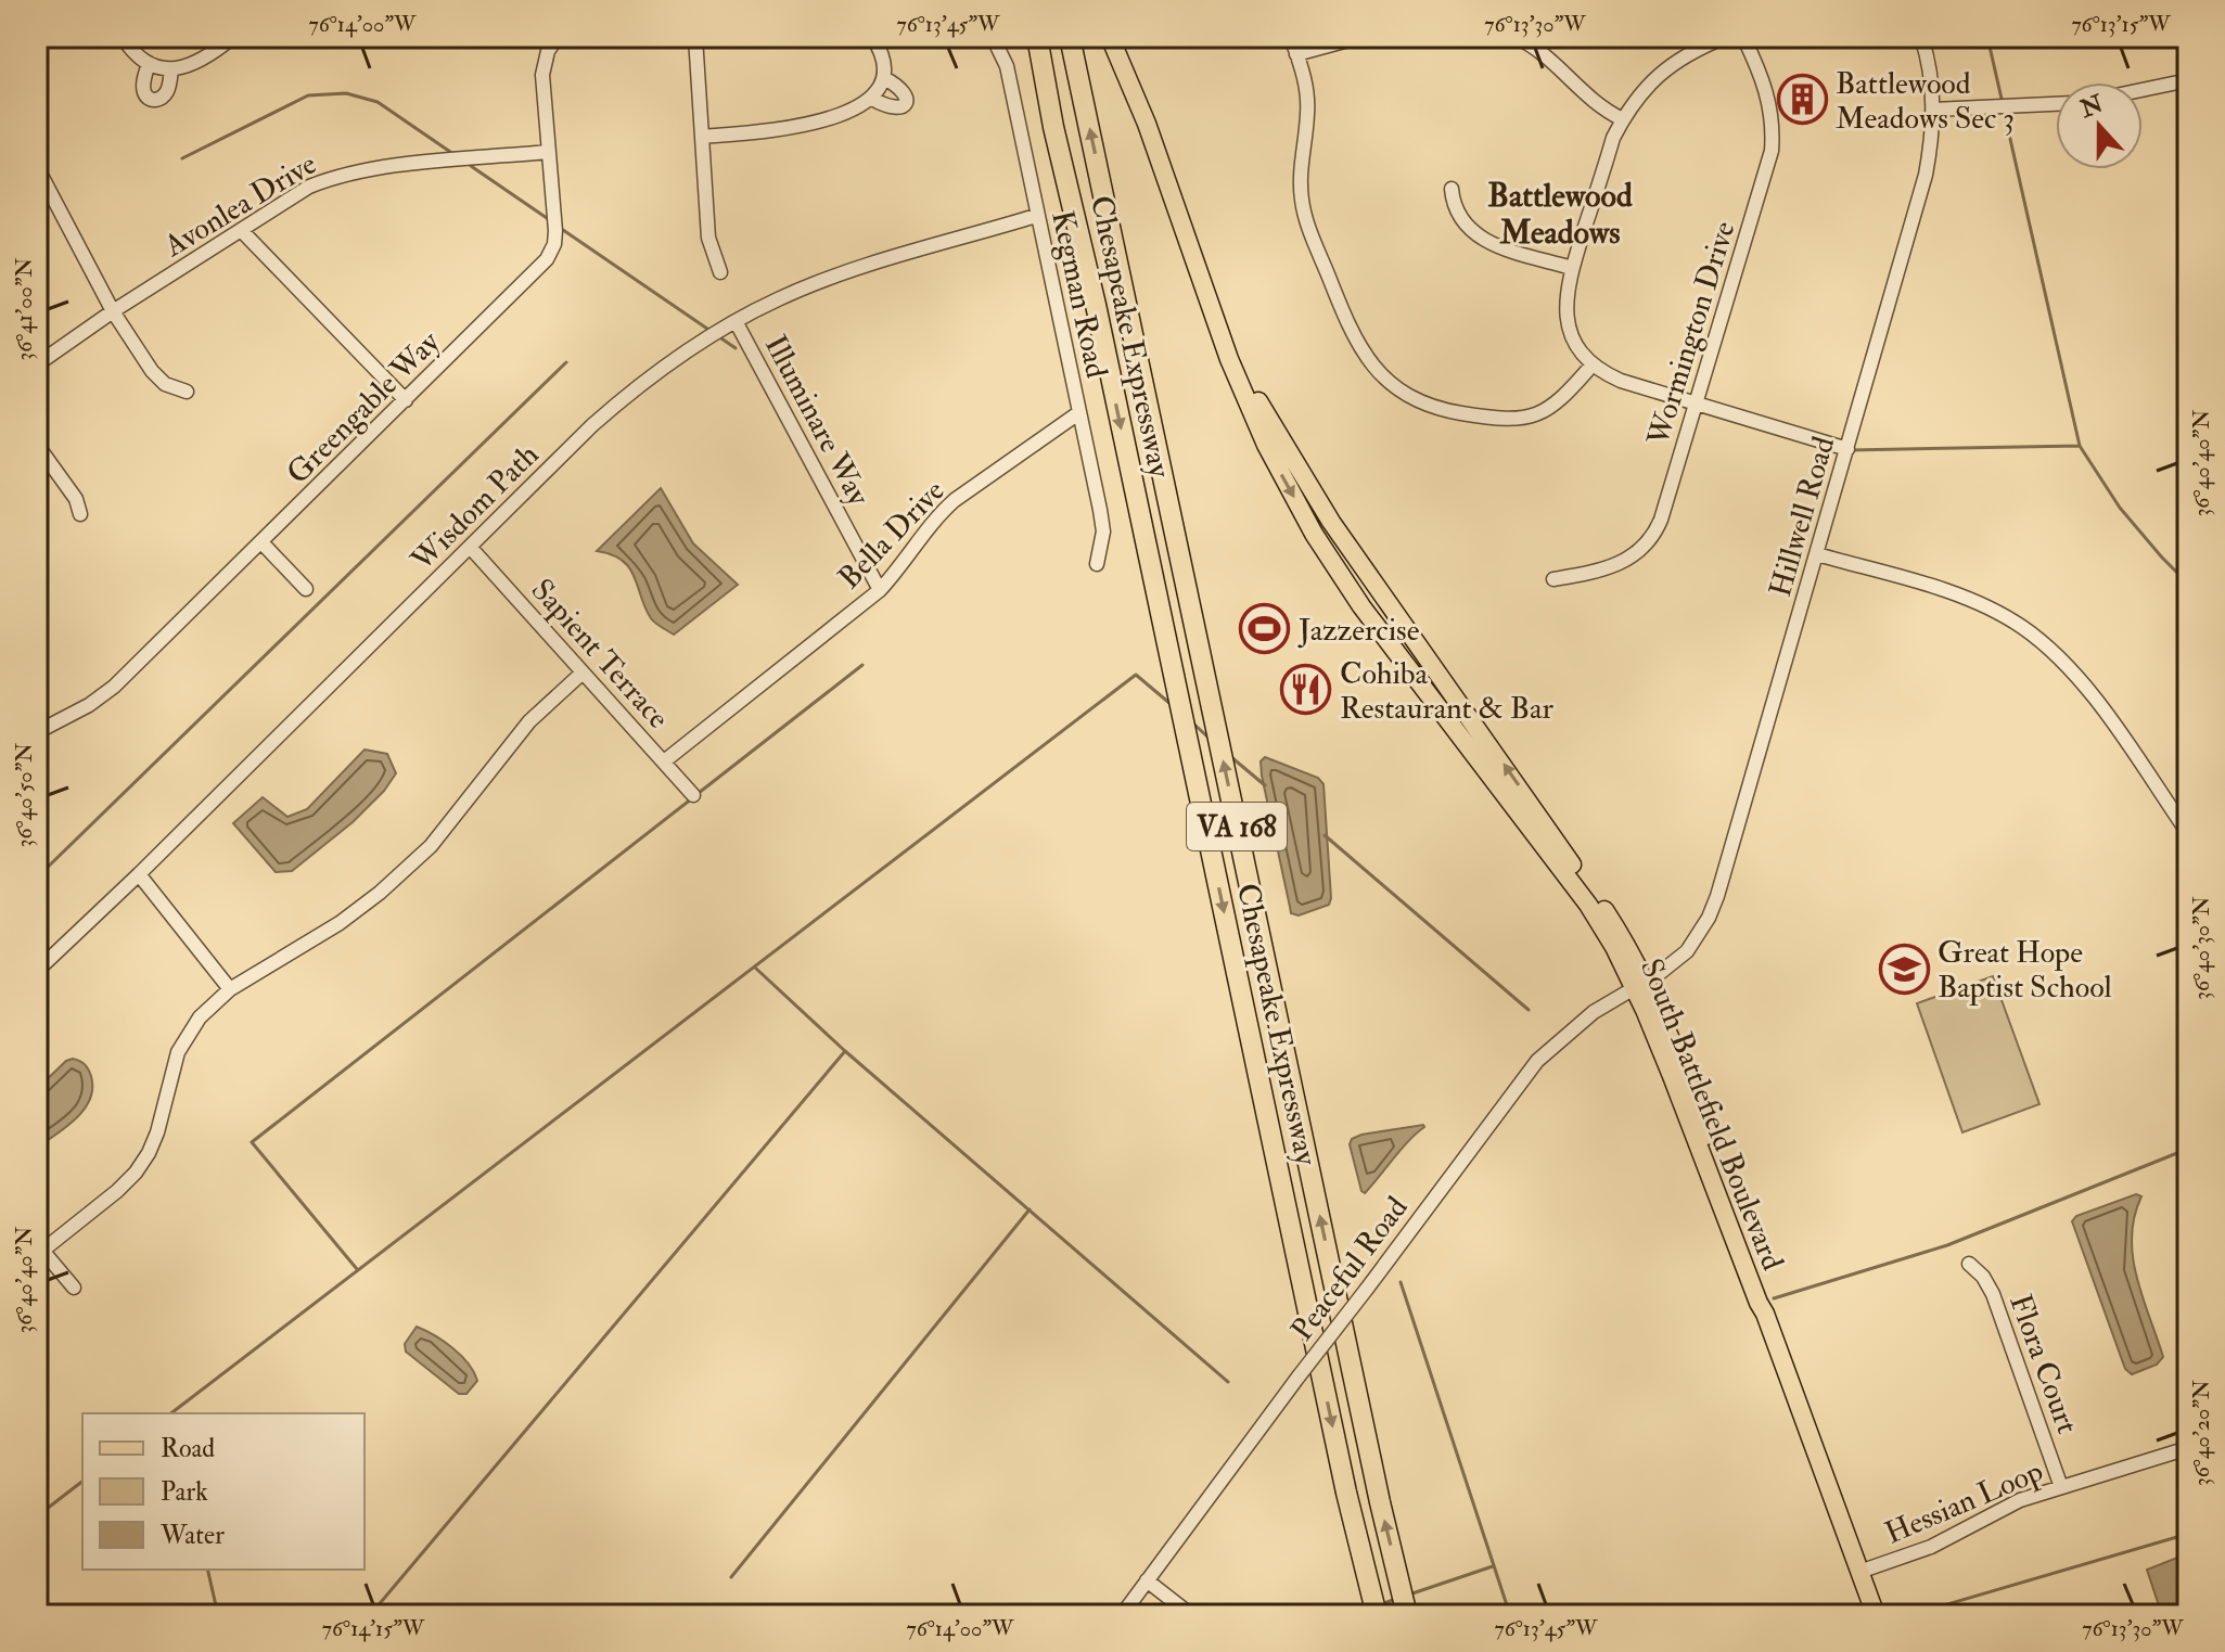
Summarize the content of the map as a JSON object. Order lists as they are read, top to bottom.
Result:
{
  "streets": {
    "highway": ["Chesapeake Expressway", "VA 168"],
    "main road": ["South Battlefield Boulevard"],
    "street": [
      "Avonlea Drive",
      "Kegman Road",
      "Wormington Drive",
      "Greengable Way",
      "Illuminare Way",
      "Wisdom Path",
      "Hillwell Road",
      "Bella Drive",
      "Sapient Terrace",
      "Peaceful Road",
      "Flora Court",
      "Hessian Loop"
    ]
  },
  "crossings": [
    ["Avonlea Drive", "Greengable Way"],
    ["Kegman Road", "Wisdom Path"],
    ["Kegman Road", "Bella Drive"],
    ["Illuminare Way", "Wisdom Path"],
    ["Illuminare Way", "Bella Drive"],
    ["Wisdom Path", "Sapient Terrace"],
    ["Hillwell Road", "South Battlefield Boulevard"],
    ["Hillwell Road", "Peaceful Road"],
    ["Bella Drive", "Sapient Terrace"],
    ["South Battlefield Boulevard", "Peaceful Road"],
    ["South Battlefield Boulevard", "Hessian Loop"],
    ["Flora Court", "Hessian Loop"]
  ],
  "districts": ["Battlewood Meadows"],
  "places": {
    "building": ["Battlewood Meadows Sec 3"],
    "sports": ["Jazzercise"],
    "restaurant": ["Cohiba Restaurant & Bar"],
    "school or university": ["Great Hope Baptist School"]
  },
  "legend": ["Road", "Park", "Water"],
  "north": "top",
  "coordinates": [
    "76°14'00\"W",
    "76°13'45\"W",
    "76°13'30\"W",
    "76°13'15\"W",
    "36°41'00\"N",
    "36°40'40\"N",
    "36°40'50\"N",
    "36°40'30\"N",
    "36°40'20\"N",
    "76°14'15\"W"
  ]
}
